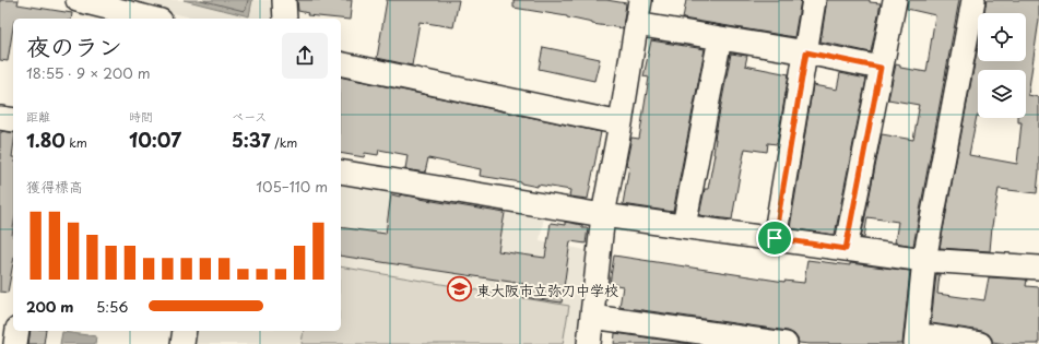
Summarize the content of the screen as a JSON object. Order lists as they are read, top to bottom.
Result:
{
  "places": {
    "school or university": ["東大阪市立弥刀中学校"]
  },
  "page": {
    "heading": ["夜のラン", "18:55 · 9 × 200 m"],
    "stats": [
      ["距離", "1.80 km"],
      ["時間", "10:07"],
      ["ペース", "5:37 /km"]
    ],
    "chart": ["獲得標高", "105–110 m"],
    "list": [
      {
        "name": "200 m",
        "note": "5:56"
      }
    ]
  }
}
